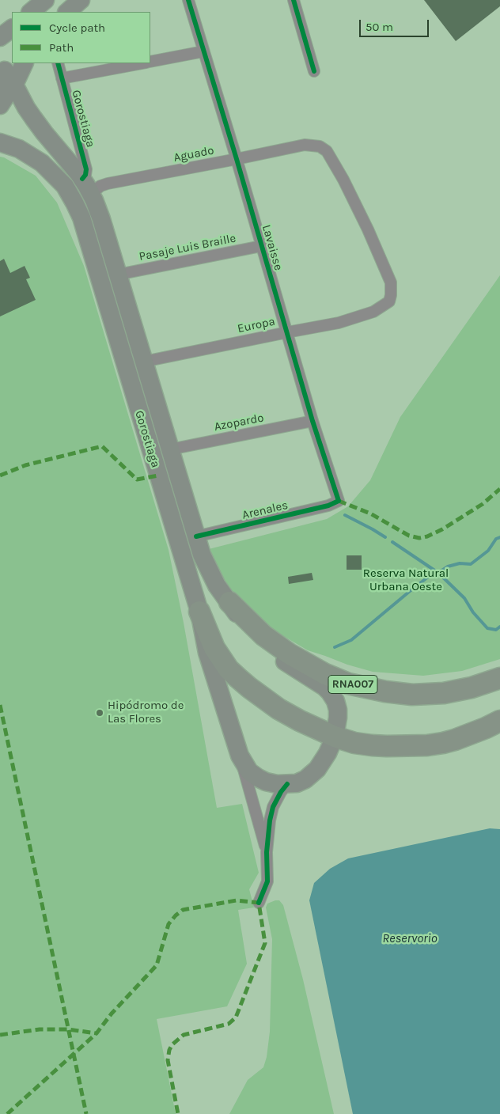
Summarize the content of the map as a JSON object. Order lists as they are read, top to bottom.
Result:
{
  "streets": {
    "highway": ["RNA007"],
    "main road": ["Gorostiaga"],
    "street": [
      "Aguado",
      "Pasaje Luis Braille",
      "Lavaisse",
      "Europa",
      "Azopardo",
      "Arenales"
    ]
  },
  "crossings": [
    ["Gorostiaga", "Aguado"],
    ["Gorostiaga", "Pasaje Luis Braille"],
    ["Gorostiaga", "Europa"],
    ["Gorostiaga", "Azopardo"],
    ["Gorostiaga", "Arenales"],
    ["Gorostiaga", "RNA007"],
    ["Aguado", "Lavaisse"],
    ["Aguado", "Europa"],
    ["Pasaje Luis Braille", "Lavaisse"],
    ["Lavaisse", "Europa"],
    ["Lavaisse", "Azopardo"],
    ["Lavaisse", "Arenales"]
  ],
  "water": ["Reservorio"],
  "parks": ["Reserva Natural Urbana Oeste"],
  "places": ["Hipódromo de Las Flores"],
  "legend": ["Cycle path", "Path"],
  "scale_bar": "50 m"
}
